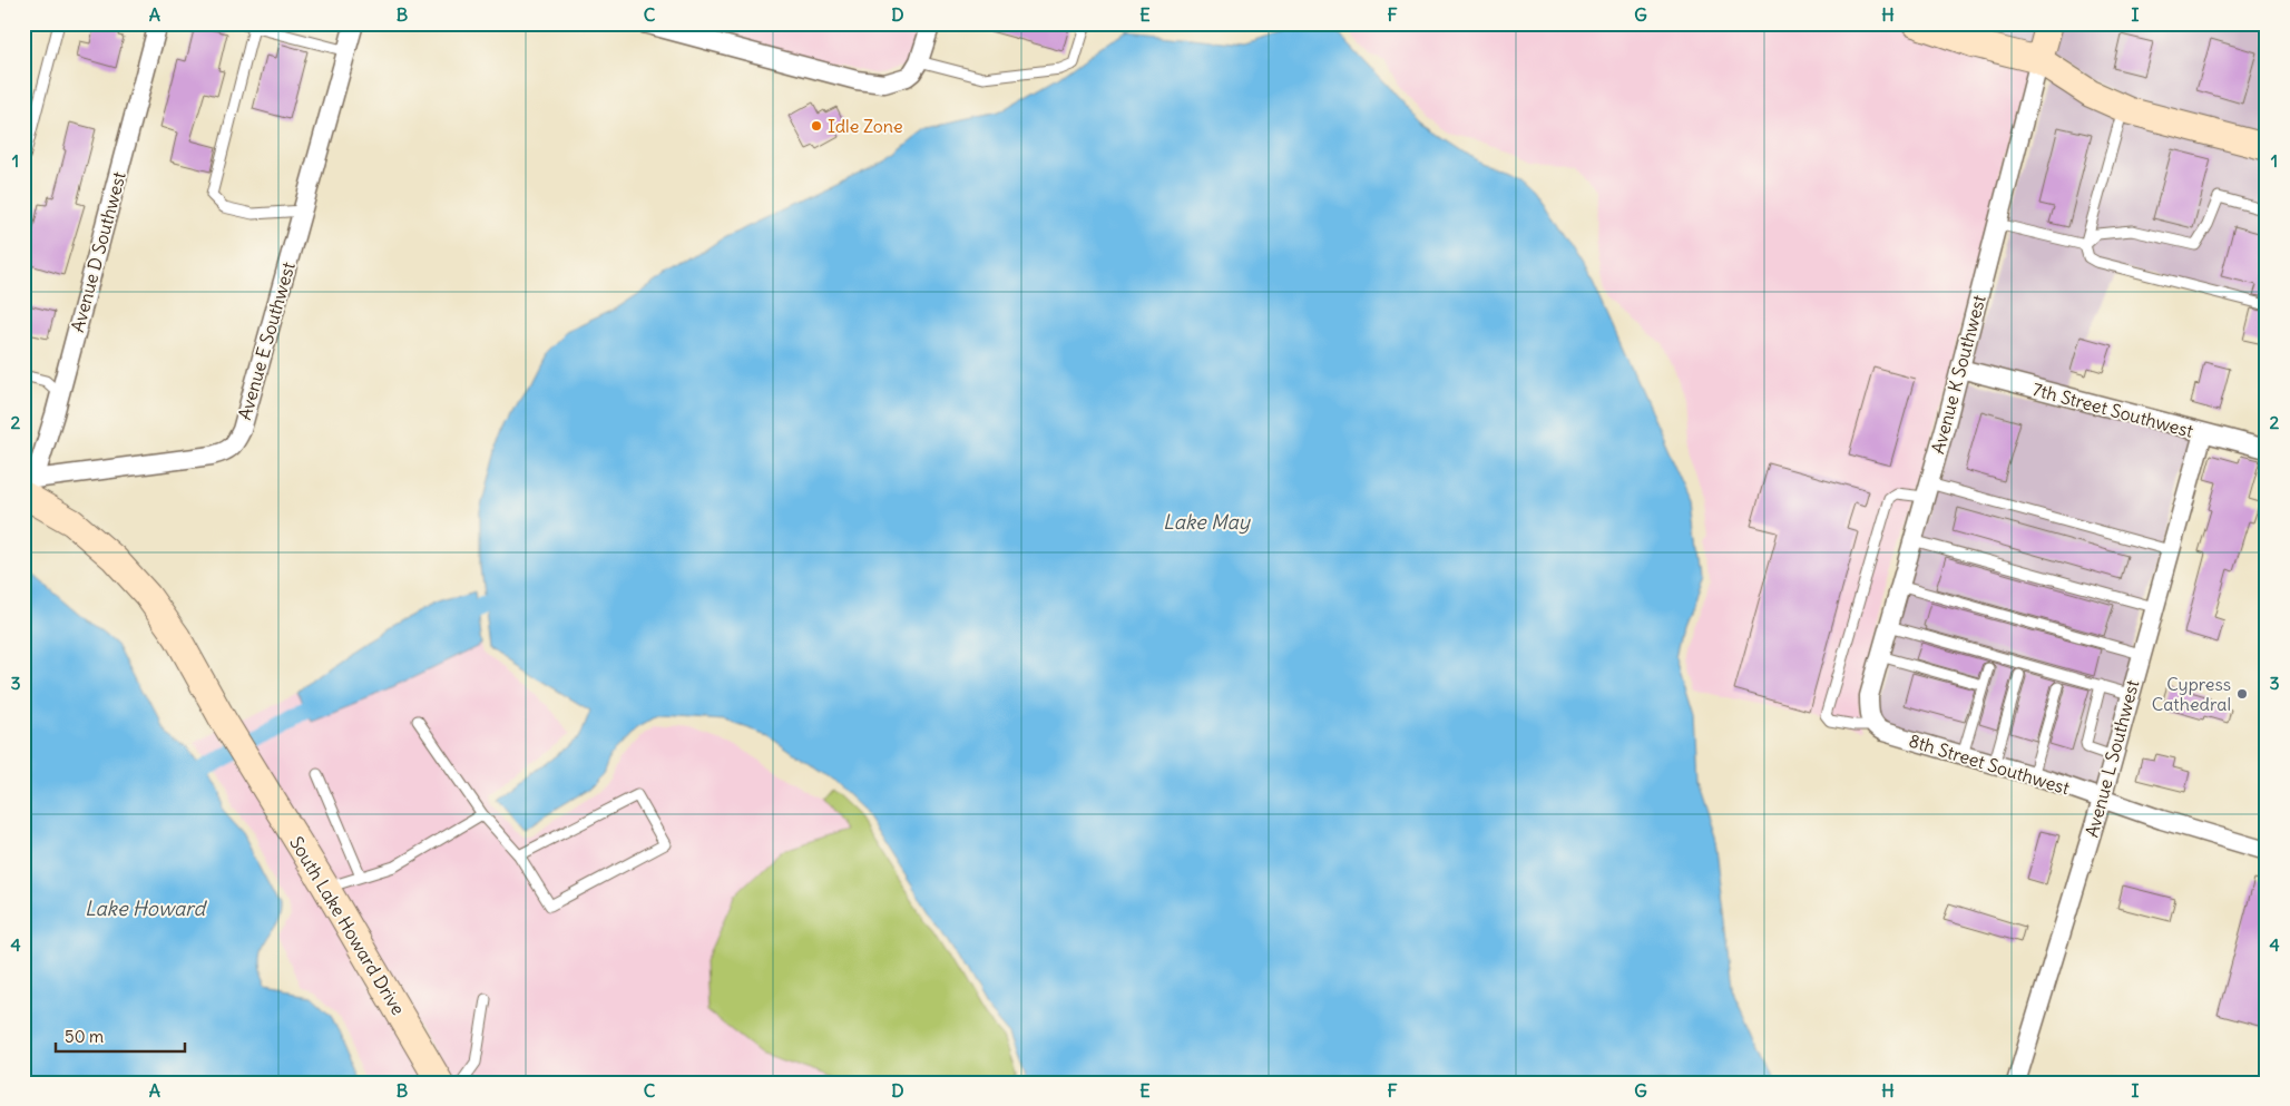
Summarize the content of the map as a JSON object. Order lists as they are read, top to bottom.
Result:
{
  "streets": {
    "street": [
      "Avenue D Southwest",
      "Avenue E Southwest",
      "Avenue K Southwest",
      "7th Street Southwest",
      "Avenue L Southwest",
      "8th Street Southwest",
      "South Lake Howard Drive"
    ]
  },
  "crossings": [
    ["Avenue D Southwest", "Avenue E Southwest"],
    ["Avenue D Southwest", "South Lake Howard Drive"],
    ["Avenue E Southwest", "South Lake Howard Drive"],
    ["Avenue K Southwest", "7th Street Southwest"],
    ["Avenue K Southwest", "8th Street Southwest"],
    ["7th Street Southwest", "Avenue L Southwest"],
    ["Avenue L Southwest", "8th Street Southwest"]
  ],
  "water": ["Lake May", "Lake Howard"],
  "places": ["Idle Zone", "Cypress Cathedral"],
  "scale_bar": "50 m",
  "grid": {
    "columns": [
      "A",
      "B",
      "C",
      "D",
      "E",
      "F",
      "G",
      "H",
      "I"
    ],
    "rows": [
      "1",
      "2",
      "3",
      "4"
    ]
  }
}
